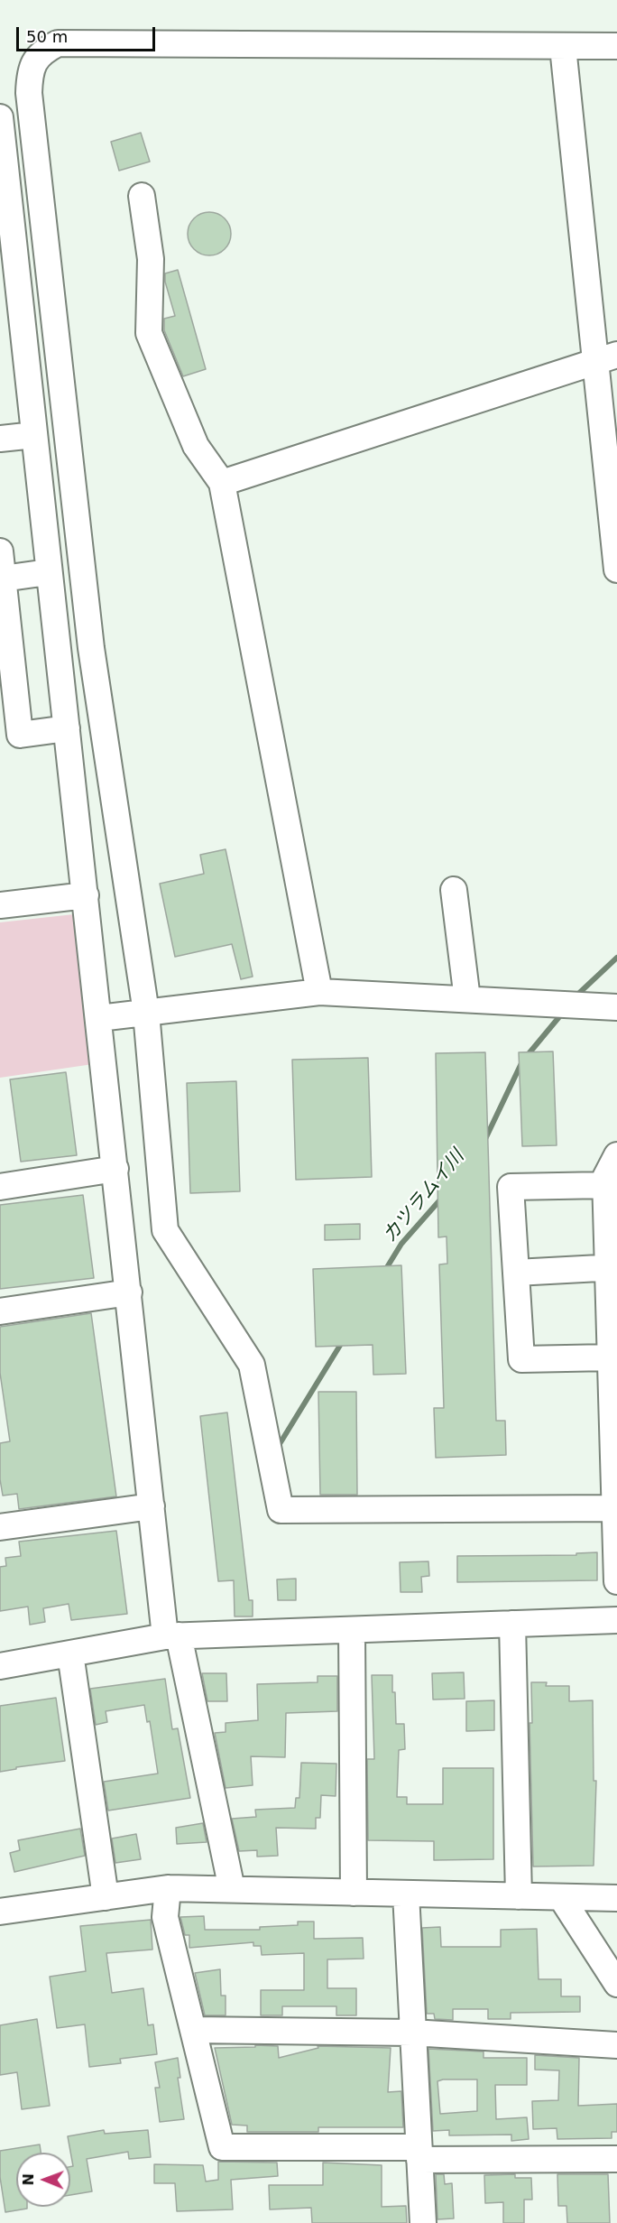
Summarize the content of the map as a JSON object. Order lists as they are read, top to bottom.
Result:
{
  "water": ["カツラムイ川"],
  "scale_bar": "50 m",
  "north": "left"
}
